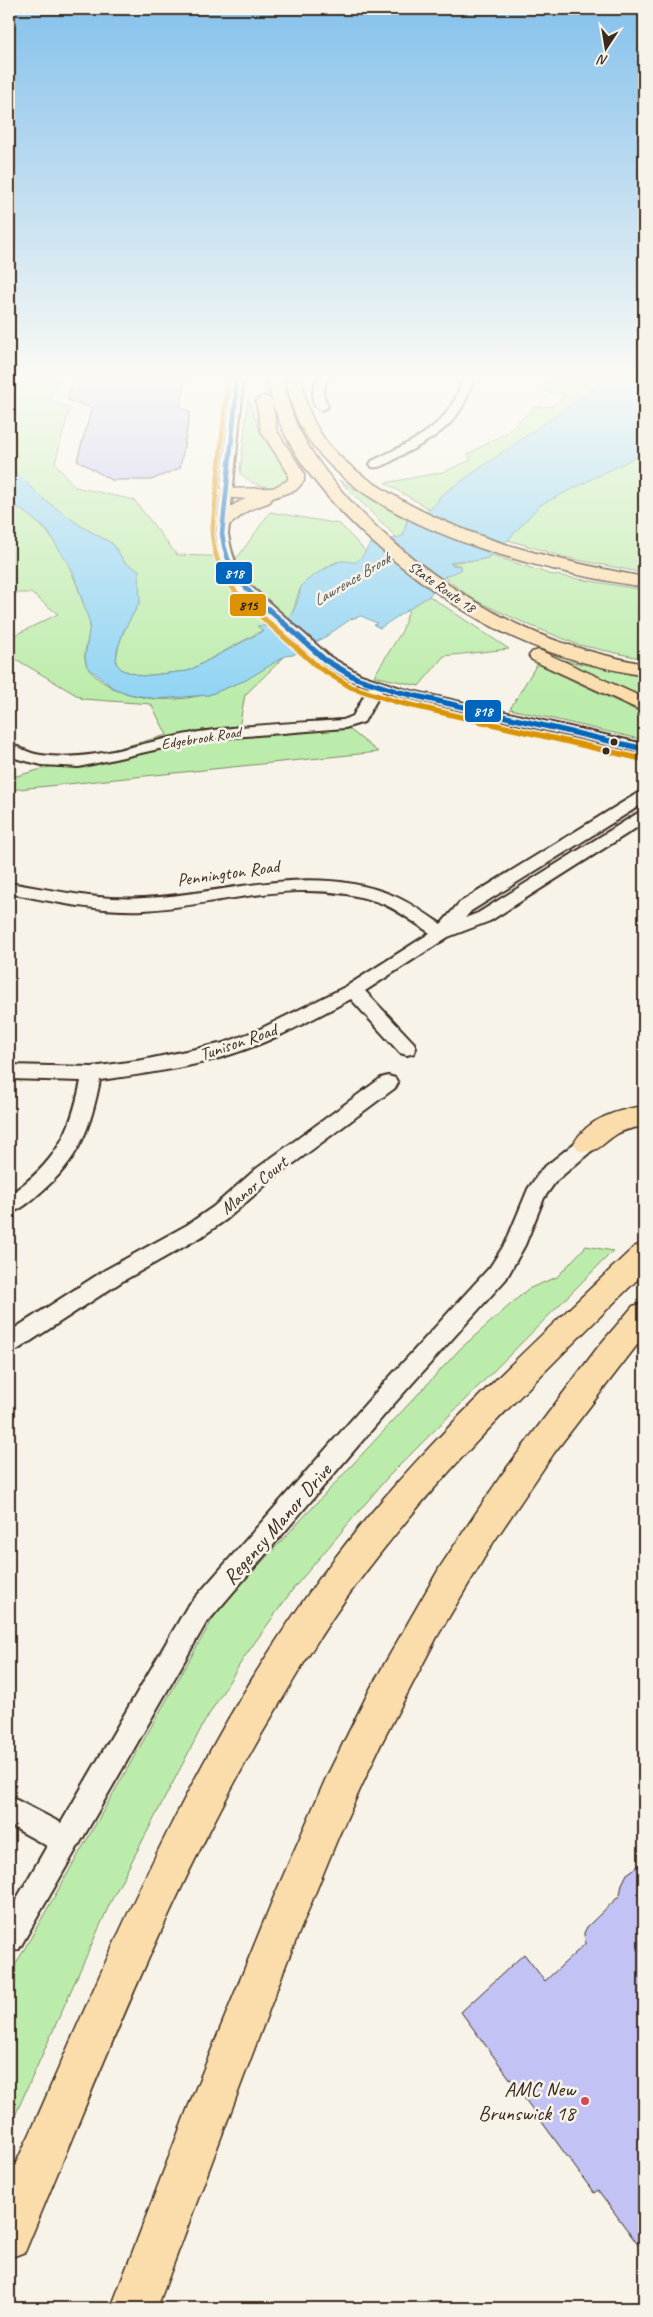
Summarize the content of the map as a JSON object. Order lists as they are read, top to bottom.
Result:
{
  "streets": {
    "highway": ["State Route 18"],
    "street": [
      "Edgebrook Road",
      "Pennington Road",
      "Tunison Road",
      "Manor Court",
      "Regency Manor Drive"
    ]
  },
  "crossings": [
    ["Pennington Road", "Tunison Road"]
  ],
  "water": ["Lawrence Brook"],
  "places": ["AMC New Brunswick 18"],
  "lines": ["transit line 818", "transit line 815"],
  "north": "bottom"
}
